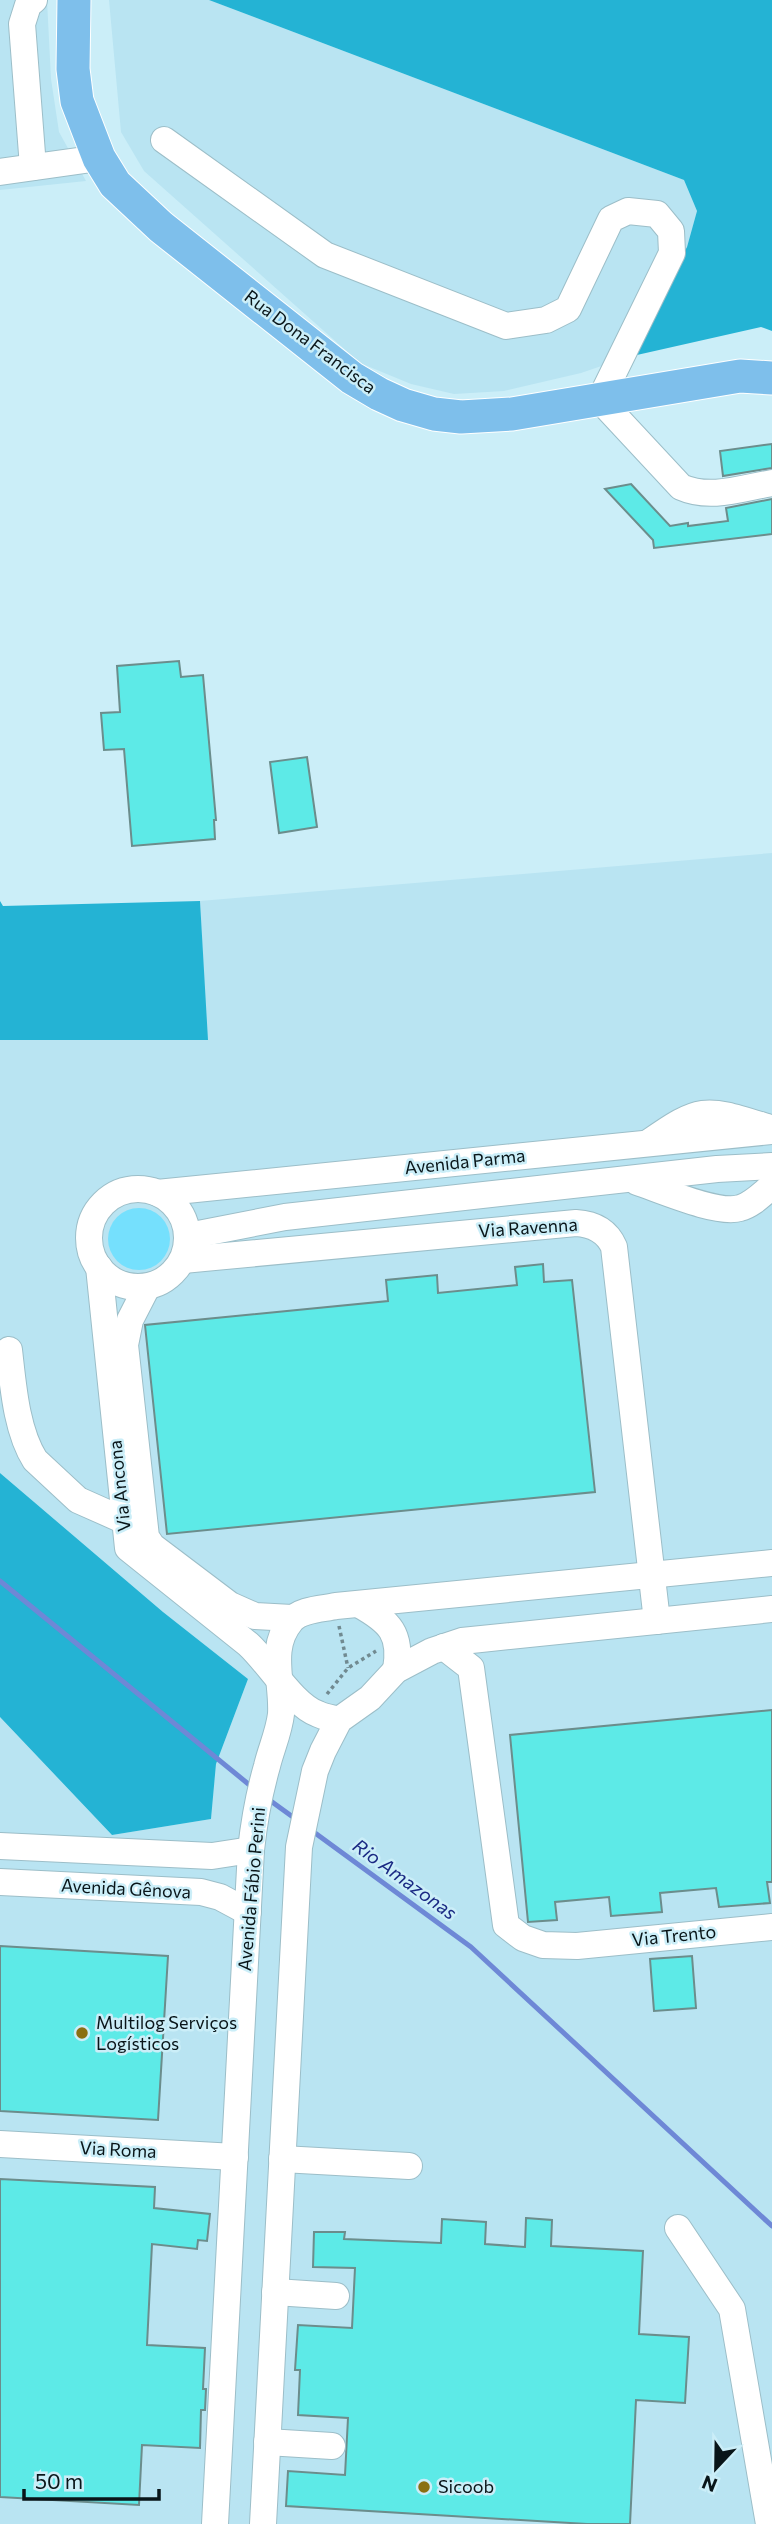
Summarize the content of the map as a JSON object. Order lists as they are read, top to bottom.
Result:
{
  "streets": {
    "main road": ["Rua Dona Francisca"],
    "street": [
      "Avenida Parma",
      "Via Ravenna",
      "Via Ancona",
      "Avenida Gênova",
      "Avenida Fábio Perini",
      "Via Trento",
      "Via Roma"
    ]
  },
  "crossings": [
    ["Avenida Parma", "Via Ravenna"],
    ["Avenida Parma", "Via Ancona"],
    ["Via Ravenna", "Via Ancona"],
    ["Via Ancona", "Avenida Fábio Perini"],
    ["Avenida Gênova", "Avenida Fábio Perini"],
    ["Avenida Fábio Perini", "Via Roma"]
  ],
  "water": ["Rio Amazonas"],
  "places": ["Multilog Serviços Logísticos", "Sicoob"],
  "scale_bar": "50 m",
  "north": "bottom"
}
